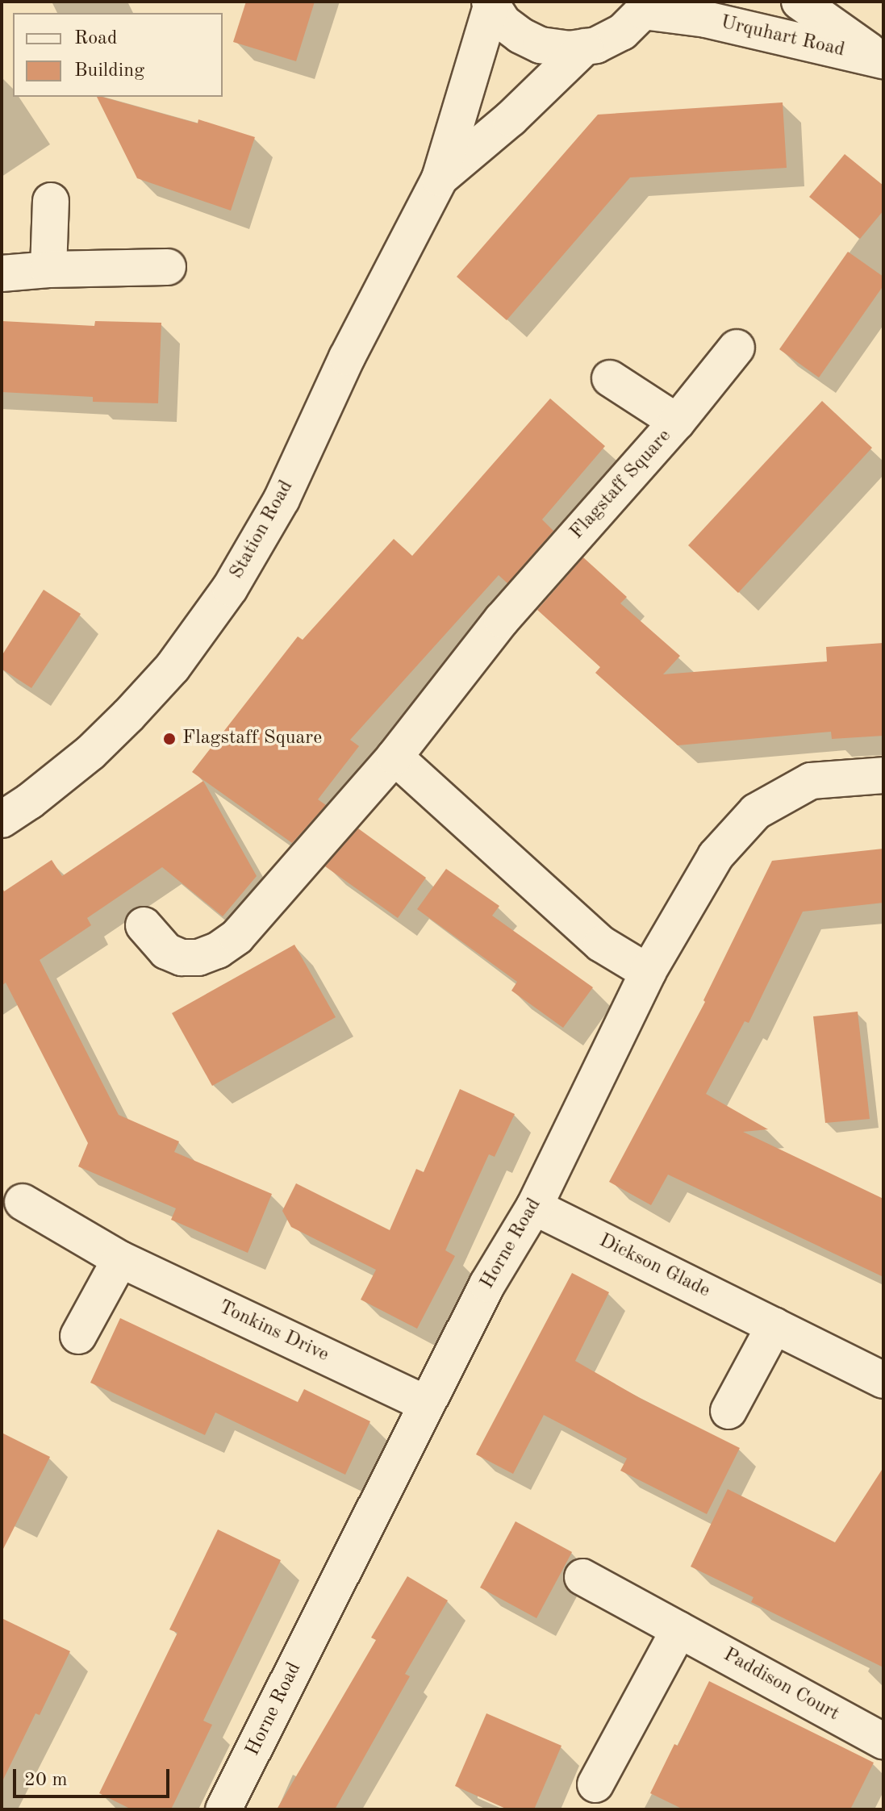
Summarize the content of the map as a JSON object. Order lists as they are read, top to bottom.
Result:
{
  "streets": {
    "street": [
      "Urquhart Road",
      "Flagstaff Square",
      "Station Road",
      "Horne Road",
      "Dickson Glade",
      "Tonkins Drive",
      "Paddison Court"
    ]
  },
  "crossings": [
    ["Urquhart Road", "Station Road"],
    ["Horne Road", "Dickson Glade"],
    ["Horne Road", "Tonkins Drive"]
  ],
  "places": ["Flagstaff Square"],
  "legend": ["Road", "Building"],
  "scale_bar": "20 m"
}
